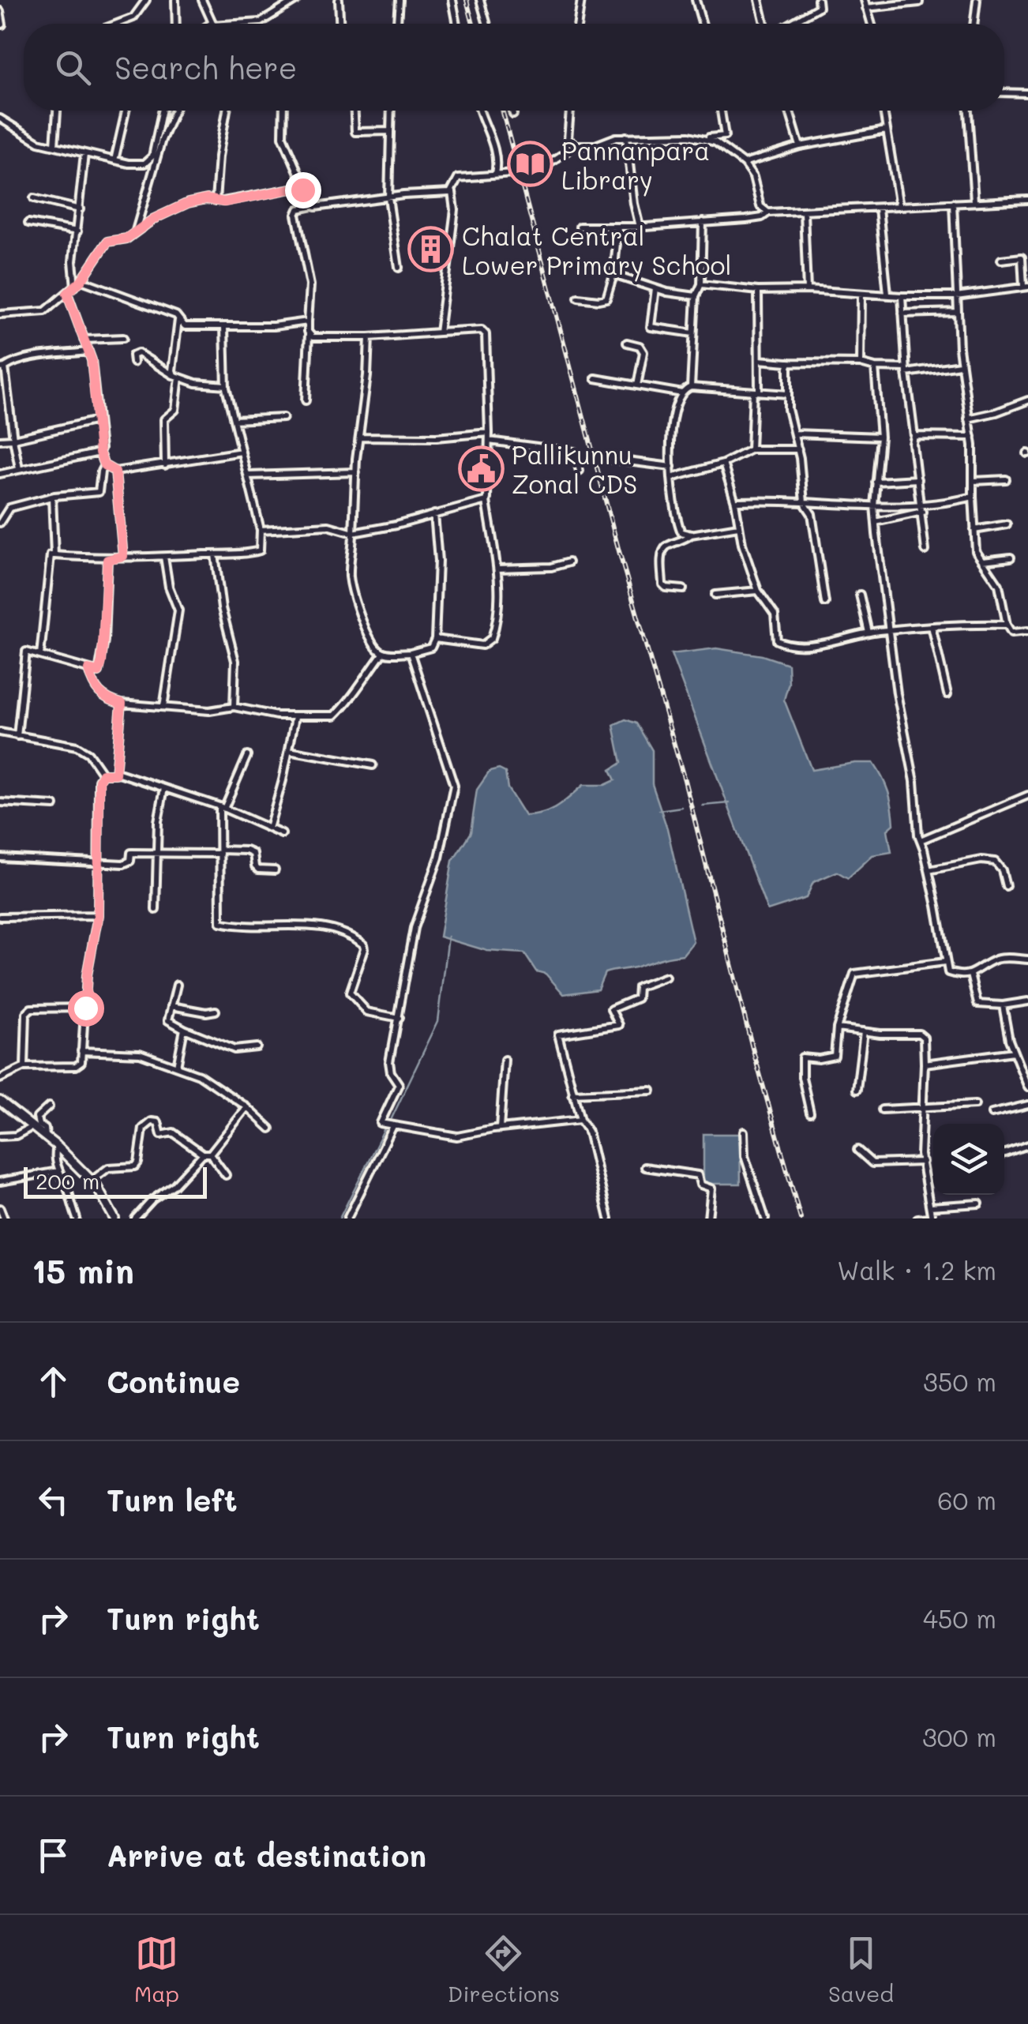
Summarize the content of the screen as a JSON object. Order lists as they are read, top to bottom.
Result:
{
  "places": {
    "library": ["Pannanpara Library"],
    "building": ["Chalat Central Lower Primary School"],
    "public building": ["Pallikunnu Zonal CDS"]
  },
  "scale_bar": "200 m",
  "page": {
    "search": "Search here",
    "scale": "200 m",
    "heading": ["15 min", "Walk · 1.2 km"],
    "list": [
      ["Continue", "350 m"],
      ["Turn left", "60 m"],
      ["Turn right", "450 m"],
      ["Turn right", "300 m"],
      "Arrive at destination"
    ],
    "nav": ["Map", "Directions", "Saved"]
  }
}
